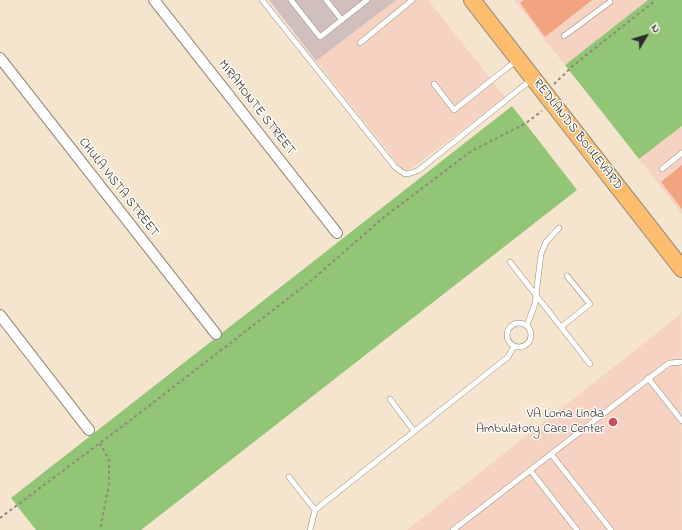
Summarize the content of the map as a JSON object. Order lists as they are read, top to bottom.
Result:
{
  "streets": {
    "main road": ["REDLANDS BOULEVARD"],
    "street": ["MIRAMONTE STREET", "CHULA VISTA STREET"]
  },
  "places": ["VA Loma Linda Ambulatory Care Center"],
  "north": "top right"
}
